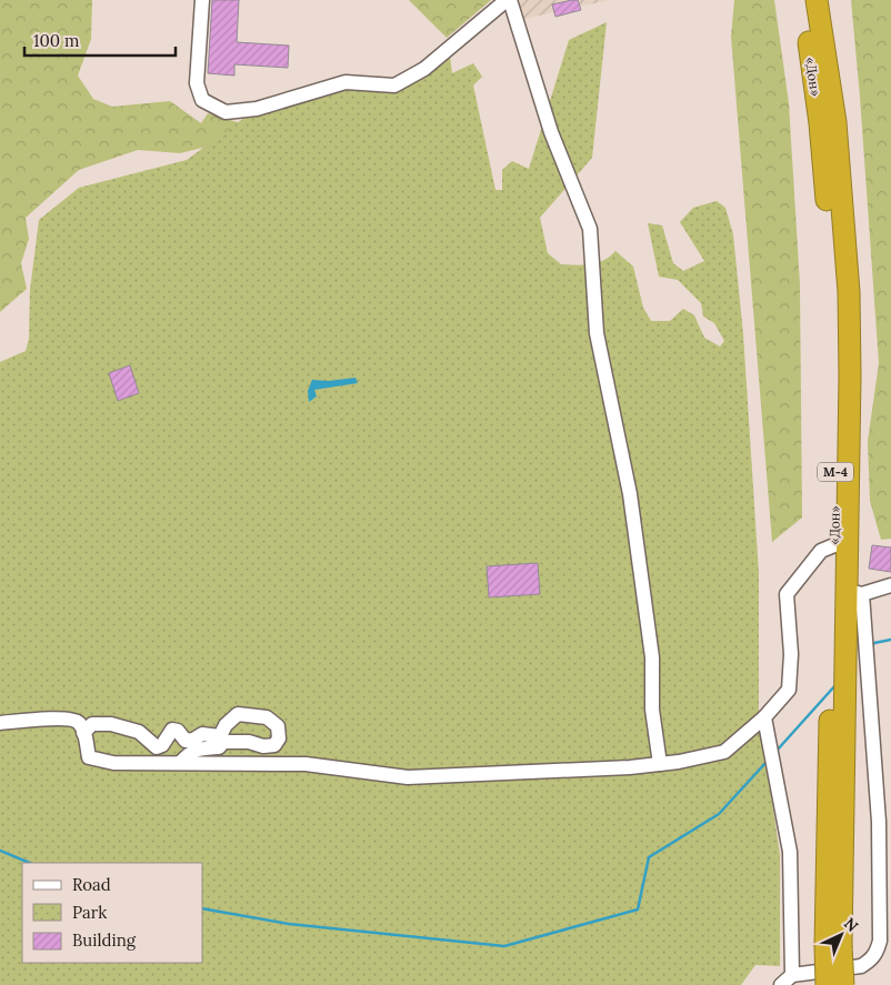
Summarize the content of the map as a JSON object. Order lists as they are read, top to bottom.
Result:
{
  "streets": {
    "highway": ["«Дон»", "М-4"]
  },
  "legend": ["Road", "Park", "Building"],
  "scale_bar": "100 m",
  "north": "top right"
}
